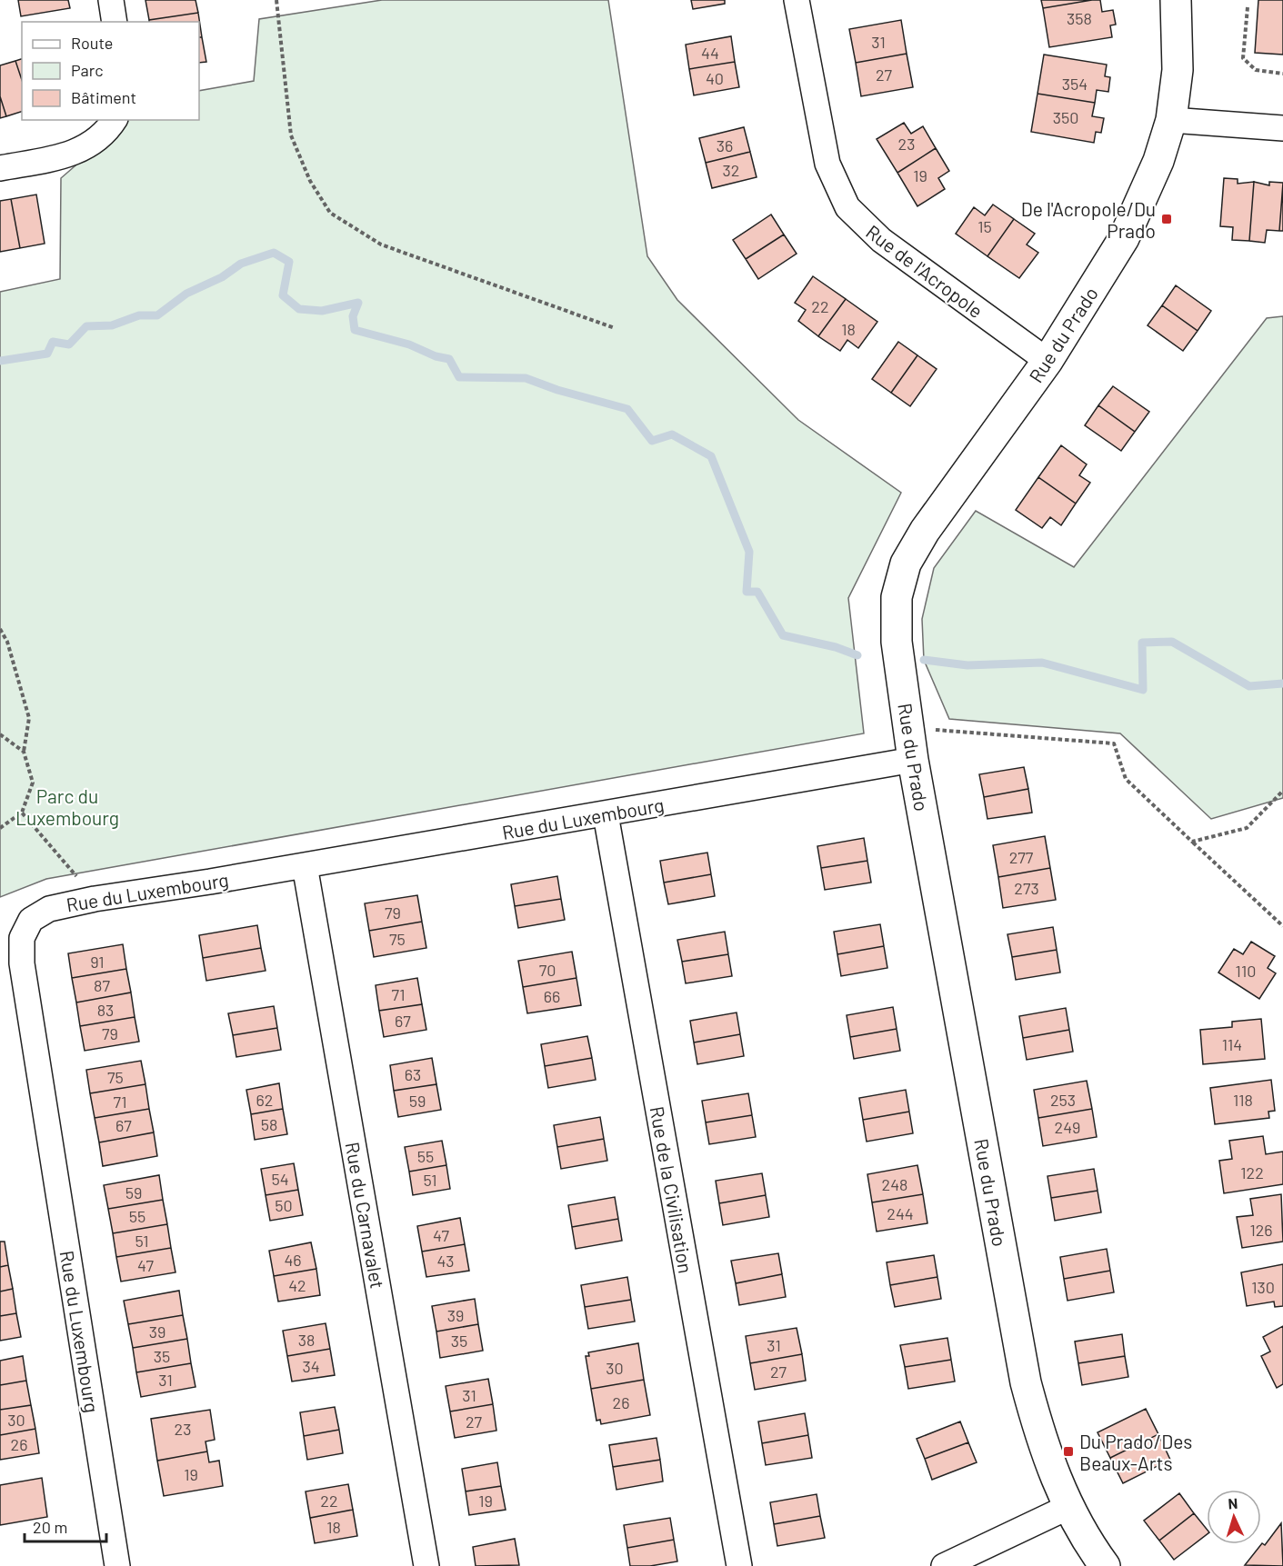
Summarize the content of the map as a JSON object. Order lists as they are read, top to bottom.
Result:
{
  "streets": {
    "street": [
      "Rue de l'Acropole",
      "Rue du Prado",
      "Rue du Luxembourg",
      "Rue de la Civilisation",
      "Rue du Carnavalet"
    ]
  },
  "crossings": [
    ["Rue de l'Acropole", "Rue du Prado"],
    ["Rue du Prado", "Rue du Luxembourg"],
    ["Rue du Luxembourg", "Rue de la Civilisation"],
    ["Rue du Luxembourg", "Rue du Carnavalet"]
  ],
  "parks": ["Parc du Luxembourg"],
  "places": {
    "transit": ["De l'Acropole/Du Prado", "Du Prado/Des Beaux-Arts"]
  },
  "house_numbers": [
    "358",
    "31",
    "44",
    "27",
    "40",
    "354",
    "350",
    "23",
    "36",
    "32",
    "19",
    "15",
    "22",
    "18",
    "277",
    "273",
    "79",
    "75",
    "91",
    "70",
    "110",
    "87",
    "71",
    "66",
    "83",
    "67",
    "79",
    "114",
    "63",
    "75",
    "62",
    "253",
    "118",
    "59",
    "71",
    "58",
    "67",
    "249",
    "55",
    "122",
    "54",
    "51",
    "248",
    "59",
    "50",
    "244",
    "55",
    "126",
    "47",
    "51",
    "46",
    "43",
    "47",
    "42",
    "130",
    "39",
    "39",
    "38",
    "35",
    "31",
    "35",
    "34",
    "30",
    "27",
    "31",
    "31",
    "26",
    "30",
    "27",
    "23",
    "26",
    "19",
    "22",
    "19",
    "18"
  ],
  "legend": ["Route", "Parc", "Bâtiment"],
  "scale_bar": "20 m",
  "north": "top"
}
